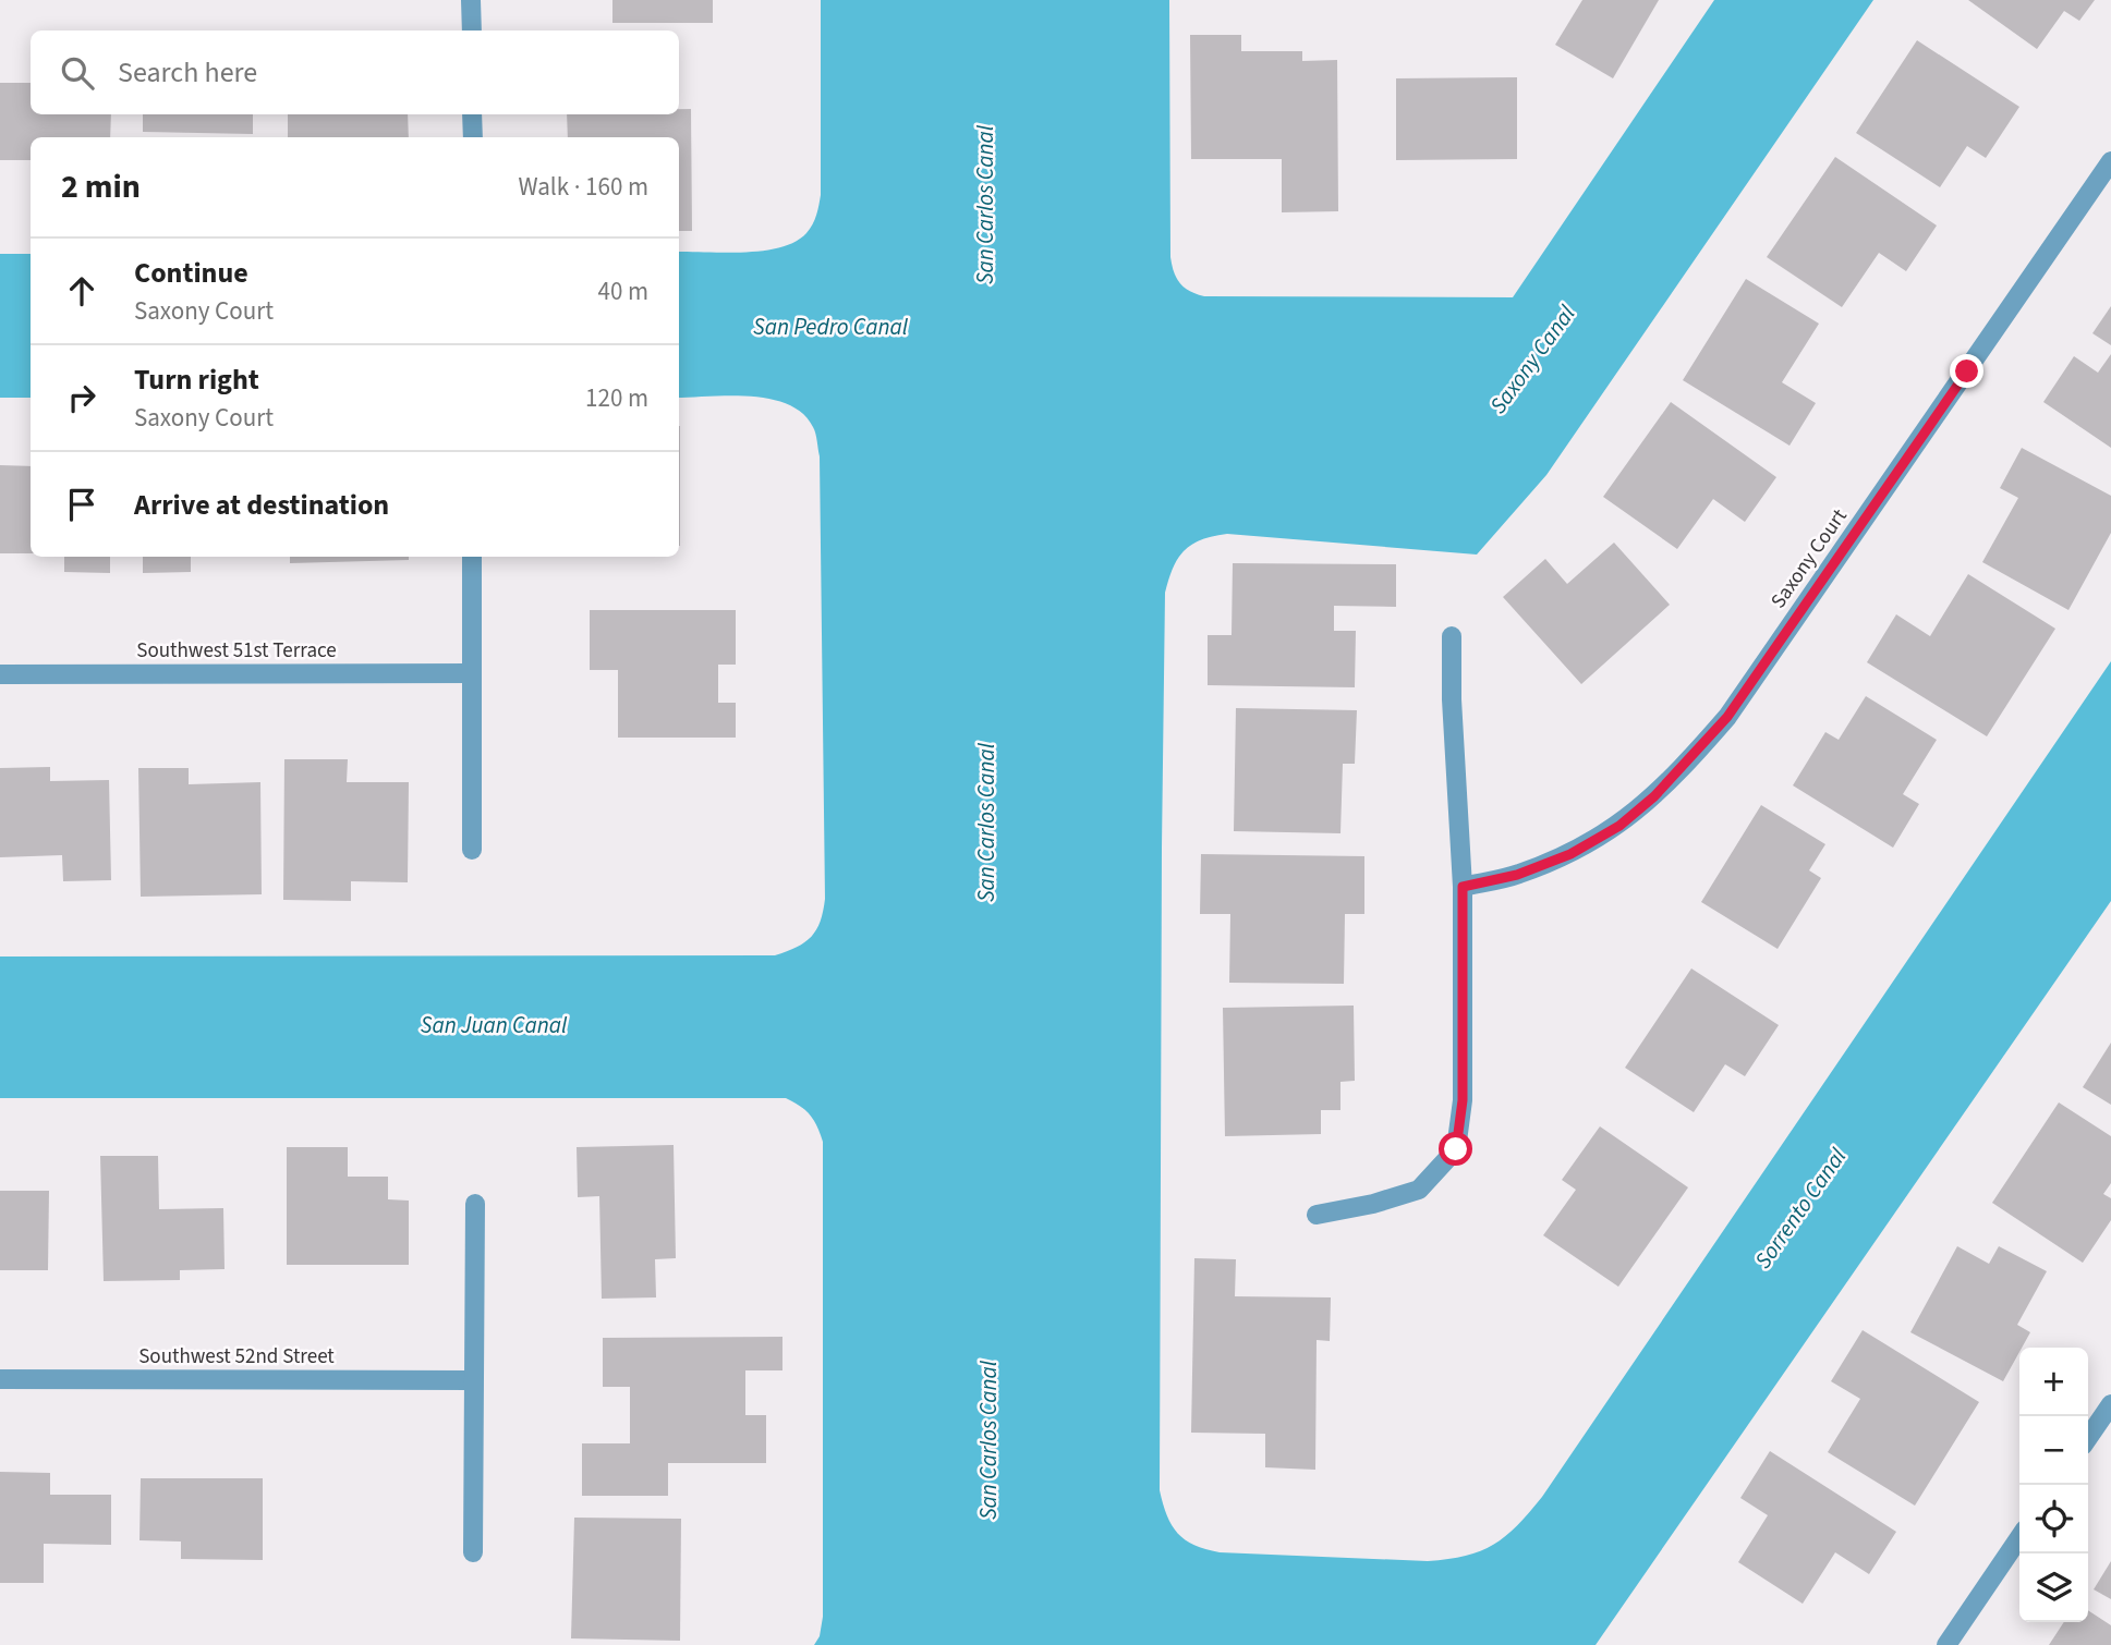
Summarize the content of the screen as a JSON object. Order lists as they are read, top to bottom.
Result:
{
  "streets": {
    "street": ["Saxony Court", "Southwest 51st Terrace", "Southwest 52nd Street"]
  },
  "water": [
    "San Carlos Canal",
    "San Pedro Canal",
    "Saxony Canal",
    "San Juan Canal",
    "Sorrento Canal"
  ],
  "page": {
    "search": "Search here",
    "heading": ["2 min", "Walk · 160 m"],
    "list": [
      ["Continue", "Saxony Court", "40 m"],
      ["Turn right", "Saxony Court", "120 m"],
      "Arrive at destination"
    ],
    "map_buttons": ["+", "−"]
  }
}
